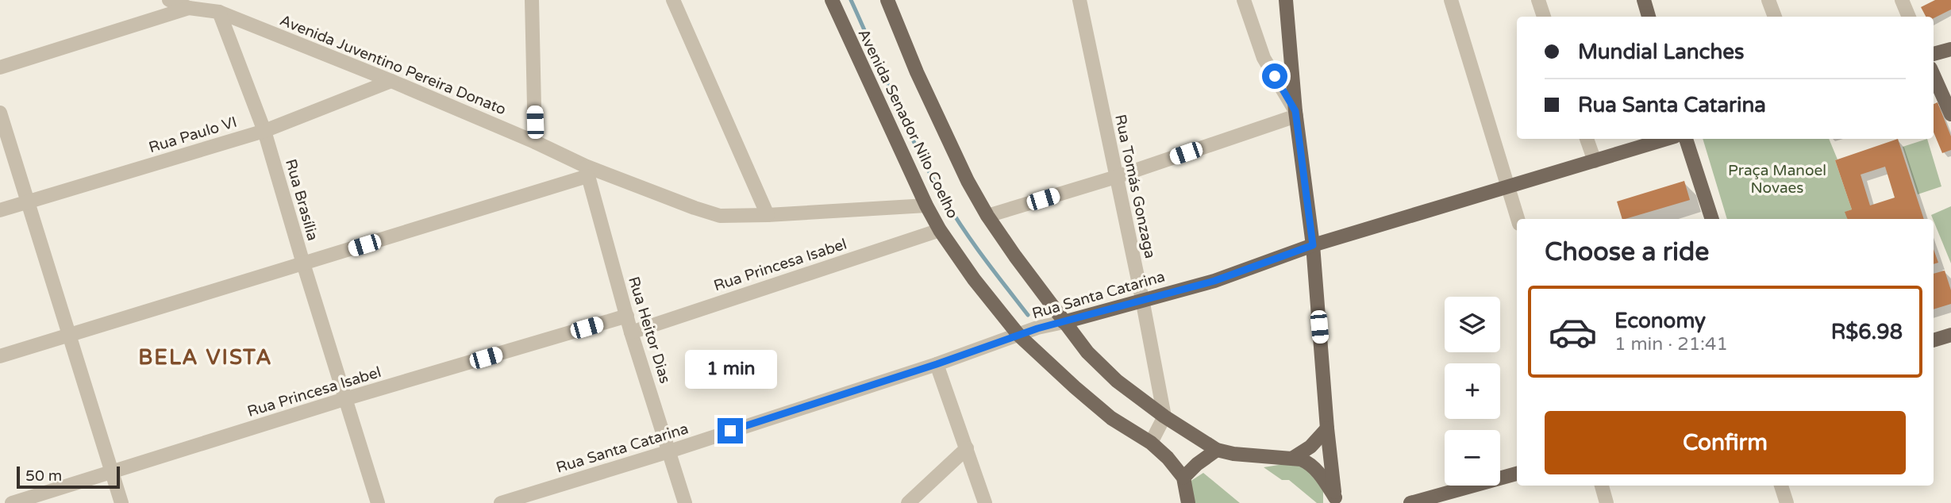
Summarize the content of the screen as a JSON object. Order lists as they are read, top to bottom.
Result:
{
  "streets": {
    "main road": ["Avenida Senador Nilo Coelho", "Rua Santa Catarina"],
    "street": [
      "Avenida Juventino Pereira Donato",
      "Rua Paulo VI",
      "Rua Tomás Gonzaga",
      "Rua Brasília",
      "Rua Princesa Isabel",
      "Rua Heitor Dias"
    ]
  },
  "crossings": [
    ["Avenida Juventino Pereira Donato", "Avenida Senador Nilo Coelho"],
    ["Avenida Juventino Pereira Donato", "Rua Paulo VI"],
    ["Avenida Juventino Pereira Donato", "Rua Brasília"],
    ["Avenida Juventino Pereira Donato", "Rua Heitor Dias"],
    ["Avenida Senador Nilo Coelho", "Rua Tomás Gonzaga"],
    ["Avenida Senador Nilo Coelho", "Rua Princesa Isabel"],
    ["Avenida Senador Nilo Coelho", "Rua Santa Catarina"],
    ["Rua Paulo VI", "Rua Brasília"],
    ["Rua Tomás Gonzaga", "Rua Santa Catarina"],
    ["Rua Brasília", "Rua Princesa Isabel"],
    ["Rua Princesa Isabel", "Rua Heitor Dias"],
    ["Rua Santa Catarina", "Rua Heitor Dias"]
  ],
  "districts": ["BELA VISTA"],
  "parks": ["Praça Manoel Novaes"],
  "scale_bar": "50 m",
  "page": {
    "banner": ["Mundial Lanches", "Rua Santa Catarina"],
    "heading": "Choose a ride",
    "list": [
      {
        "name": "Economy",
        "note": "1 min · 21:41",
        "value": "R$6.98"
      }
    ],
    "map_buttons": ["+", "−"],
    "bubble": "1 min",
    "buttons": "Confirm",
    "scale": "50 m"
  }
}
